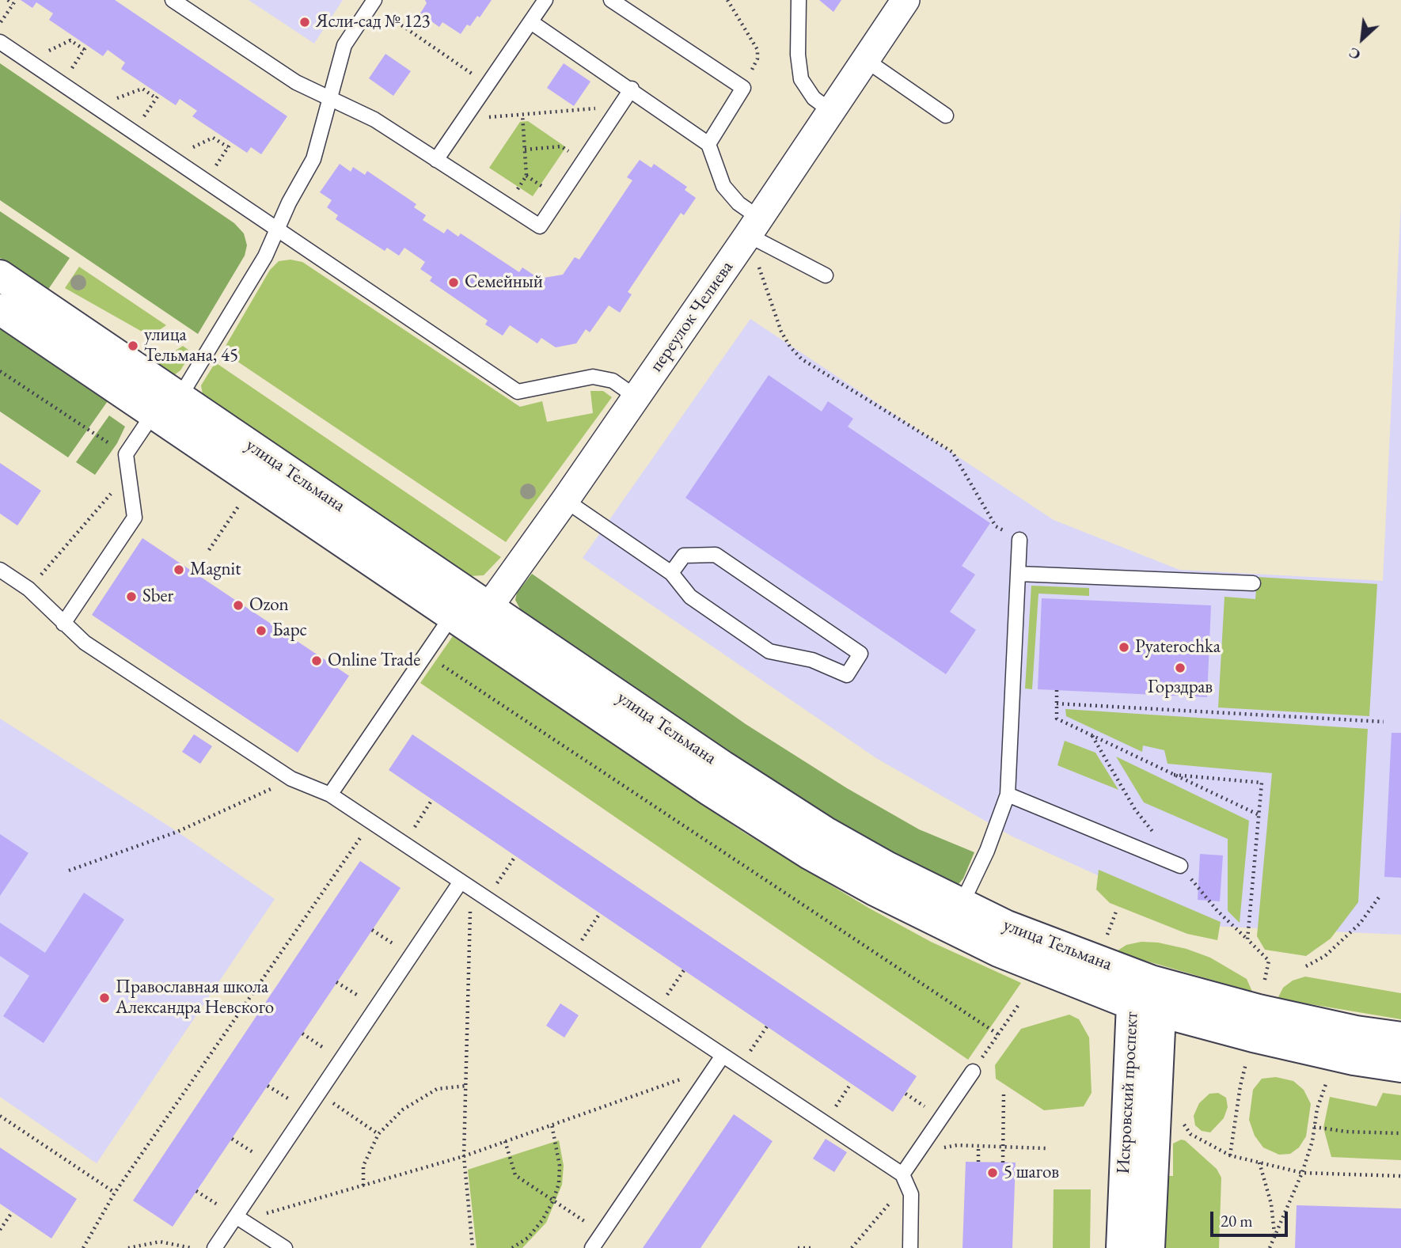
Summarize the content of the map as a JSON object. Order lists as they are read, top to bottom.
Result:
{
  "streets": {
    "street": ["переулок Челиева", "улица Тельмана", "Искровский проспект"]
  },
  "crossings": [
    ["переулок Челиева", "улица Тельмана"],
    ["улица Тельмана", "Искровский проспект"]
  ],
  "places": [
    "Ясли-сад № 123",
    "Семейный",
    "улица Тельмана, 45",
    "Magnit",
    "Sber",
    "Ozon",
    "Барс",
    "Pyaterochka",
    "Online Trade",
    "Горздрав",
    "Православная школа Александра Невского",
    "5 шагов"
  ],
  "scale_bar": "20 m",
  "north": "bottom left"
}
